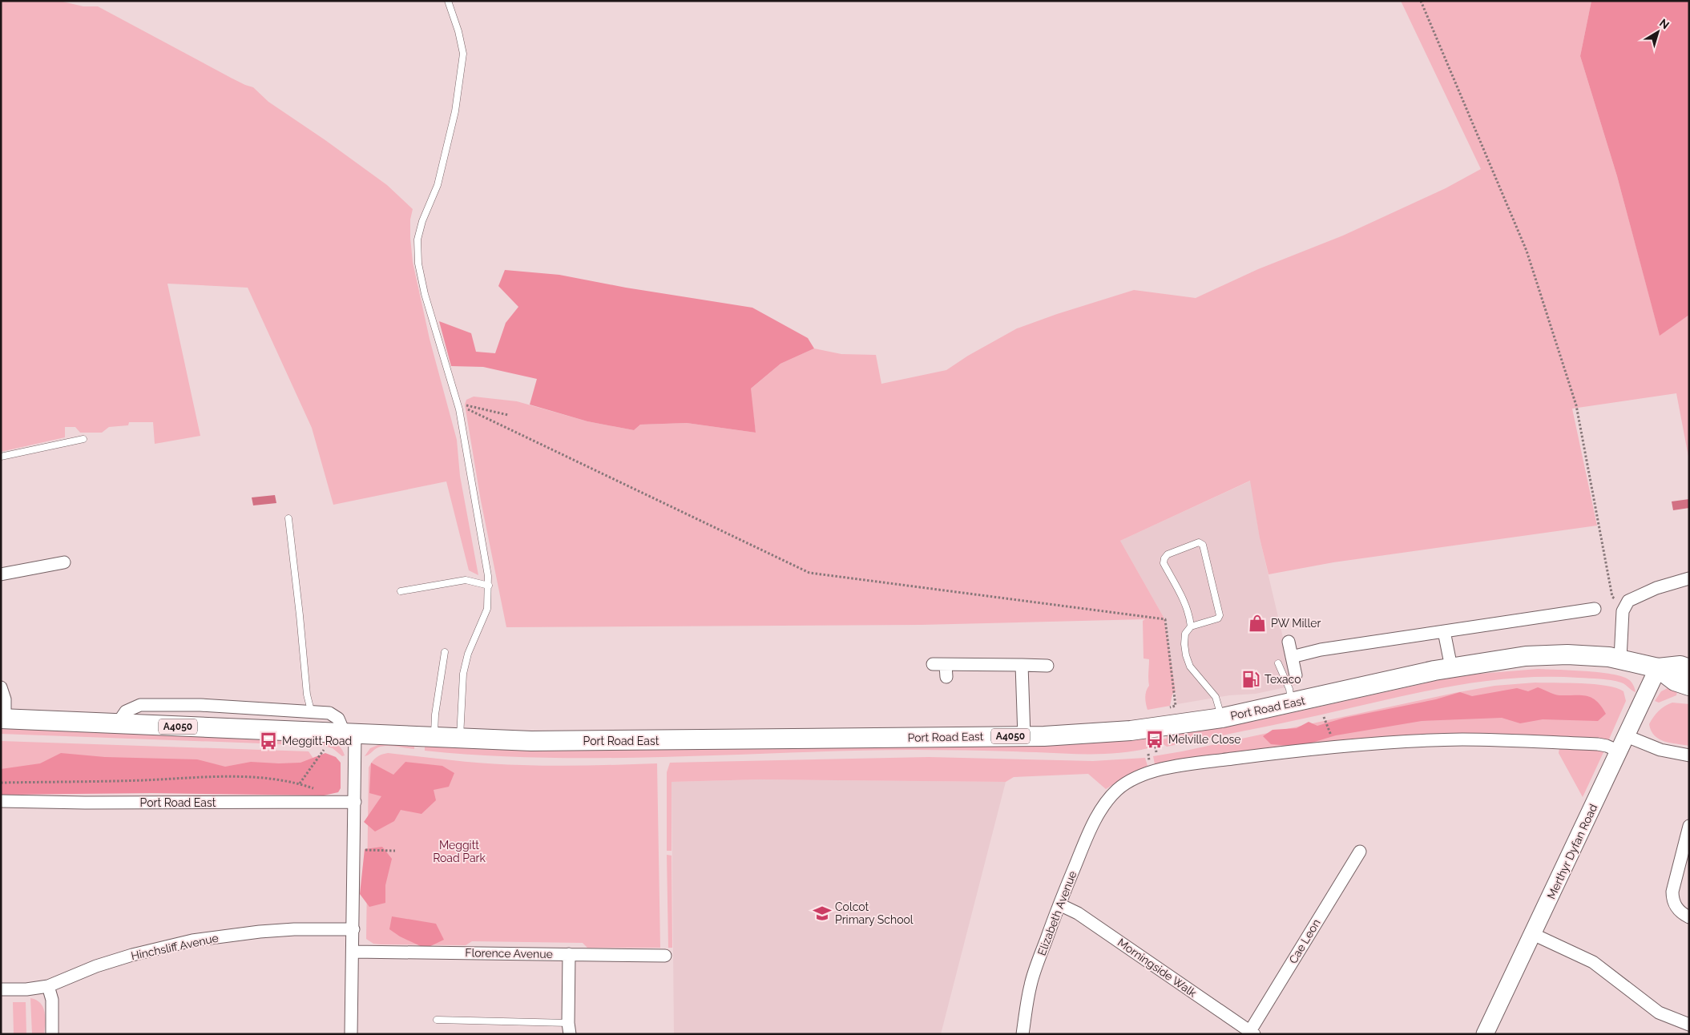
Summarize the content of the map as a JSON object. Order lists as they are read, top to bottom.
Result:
{
  "streets": {
    "main road": ["Port Road East", "A4050"],
    "street": [
      "Merthyr Dyfan Road",
      "Elizabeth Avenue",
      "Cae Leon",
      "Hinchsliff Avenue",
      "Florence Avenue",
      "Morningside Walk"
    ]
  },
  "crossings": [
    ["Port Road East", "A4050"],
    ["Port Road East", "Merthyr Dyfan Road"],
    ["A4050", "Merthyr Dyfan Road"],
    ["Elizabeth Avenue", "Morningside Walk"],
    ["Cae Leon", "Morningside Walk"]
  ],
  "parks": ["Meggitt Road Park"],
  "places": {
    "shop": ["PW Miller"],
    "fuel station": ["Texaco"],
    "bus stop": ["Melville Close", "Meggitt Road"],
    "school or university": ["Colcot Primary School"]
  },
  "north": "top right"
}
